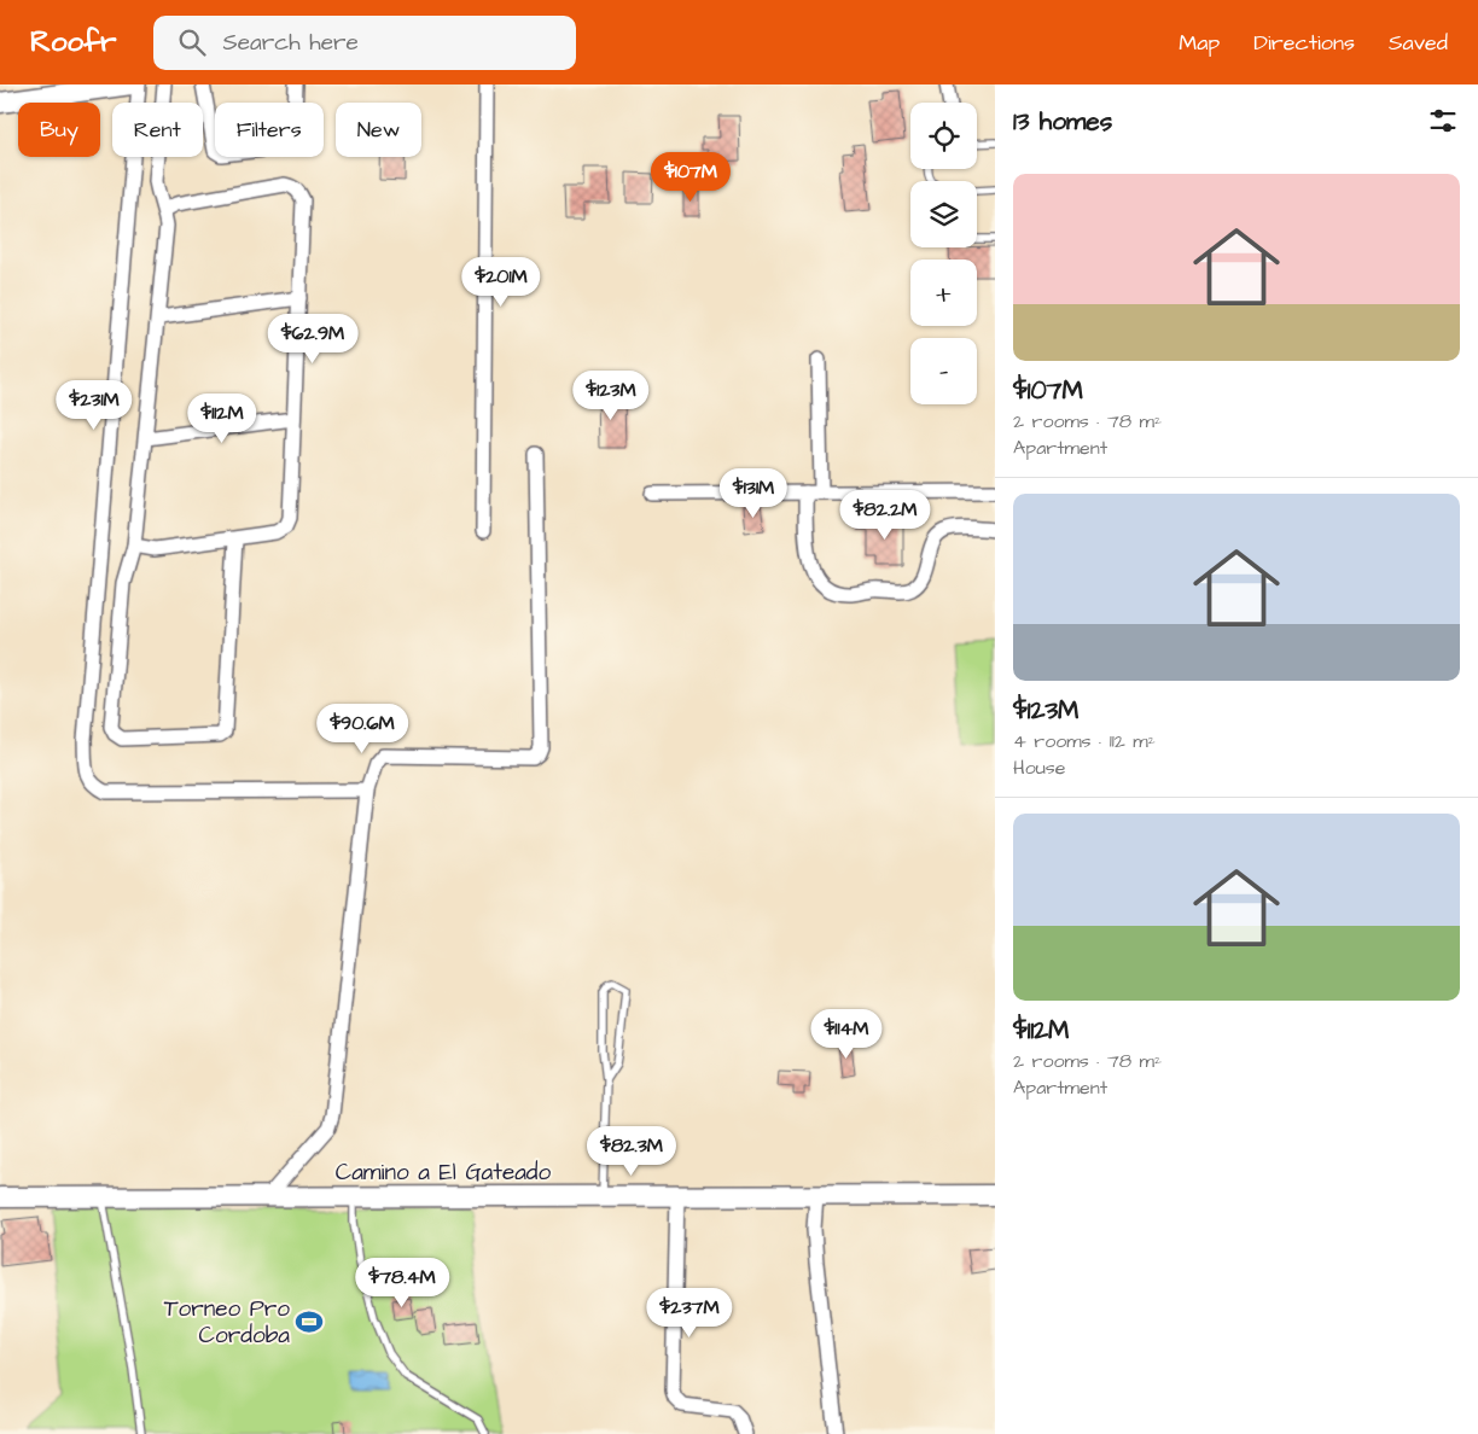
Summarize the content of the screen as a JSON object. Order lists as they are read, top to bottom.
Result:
{
  "streets": {
    "street": ["Camino a El Gateado"]
  },
  "places": {
    "sports": ["Torneo Pro Cordoba"]
  },
  "page": {
    "header": "Roofr",
    "search": "Search here",
    "nav": ["Map", "Directions", "Saved"],
    "heading": "13 homes",
    "map_buttons": ["+", "−"],
    "chip": [
      "Buy",
      "Rent",
      "Filters",
      "New"
    ],
    "price": [
      "$107M",
      "$201M",
      "$62.9M",
      "$123M",
      "$231M",
      "$112M",
      "$131M",
      "$82.2M",
      "$90.6M",
      "$114M",
      "$82.3M",
      "$78.4M",
      "$237M"
    ],
    "list": [
      {
        "name": "$107M",
        "note": "2 rooms · 78 m² · Apartment"
      },
      {
        "name": "$123M",
        "note": "4 rooms · 112 m² · House"
      },
      {
        "name": "$112M",
        "note": "2 rooms · 78 m² · Apartment"
      }
    ]
  }
}
